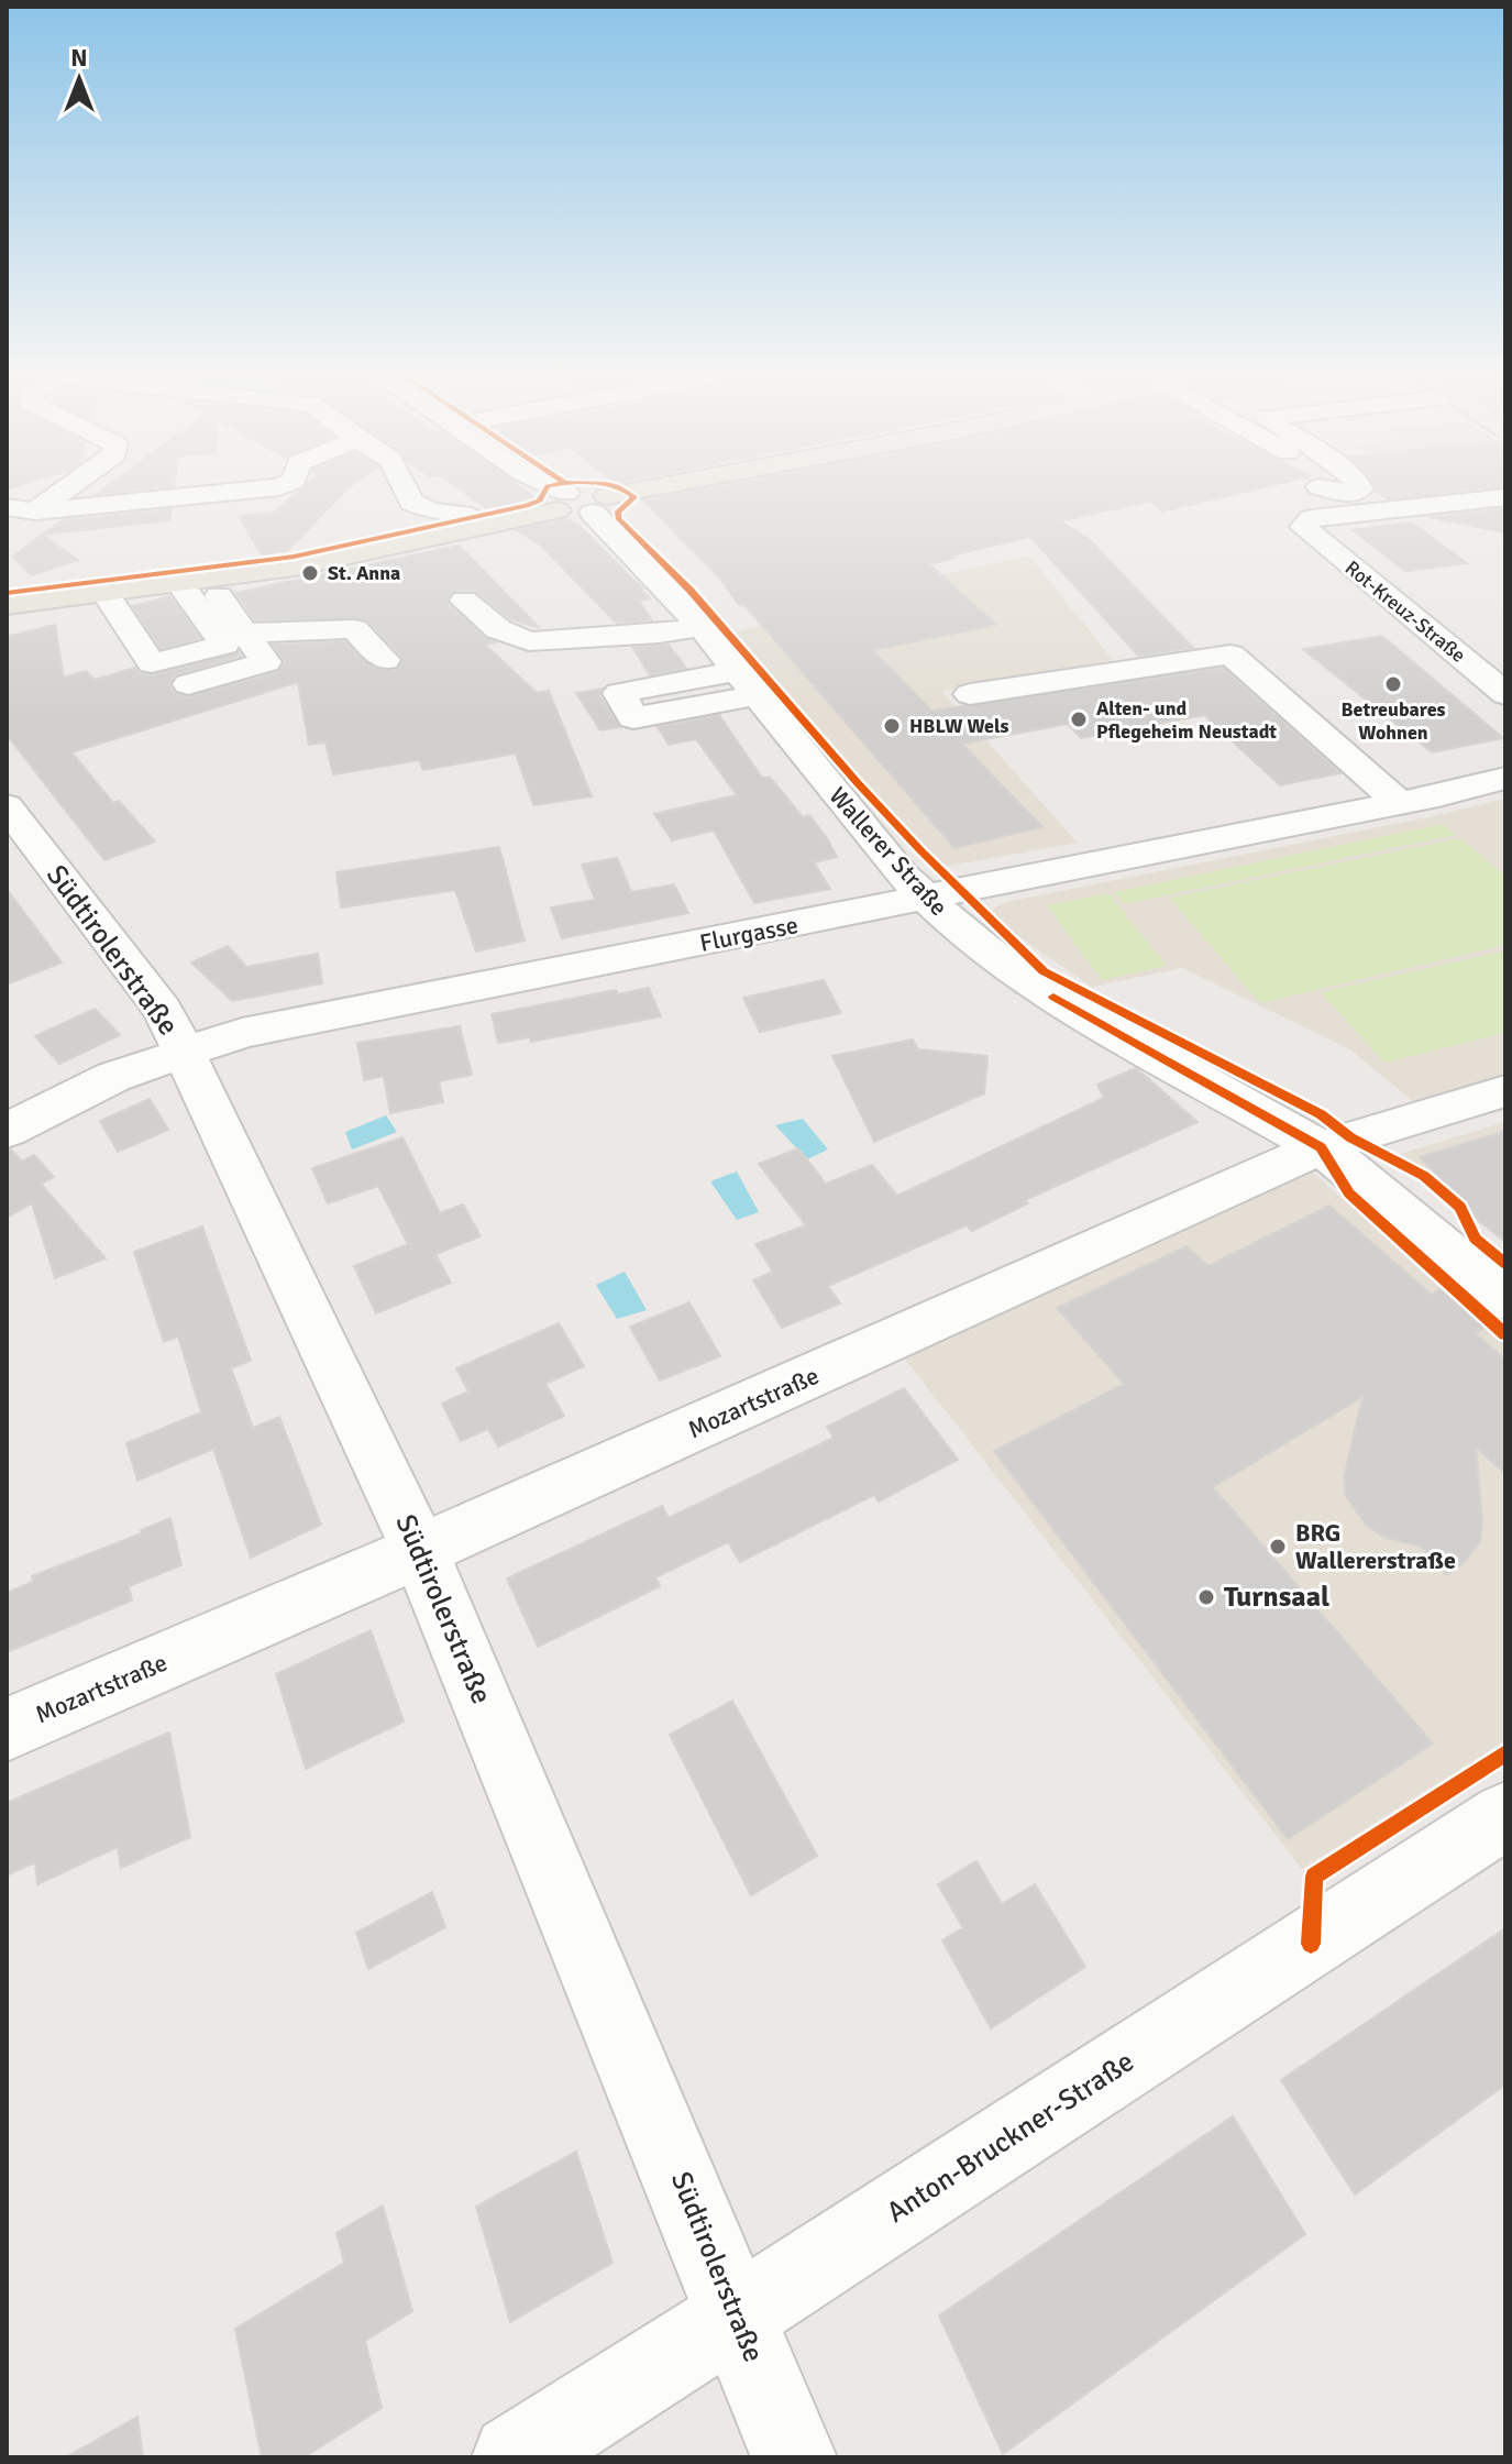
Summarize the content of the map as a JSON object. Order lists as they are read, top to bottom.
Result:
{
  "streets": {
    "street": [
      "Rot-Kreuz-Straße",
      "Wallerer Straße",
      "Flurgasse",
      "Südtirolerstraße",
      "Mozartstraße",
      "Anton-Bruckner-Straße"
    ]
  },
  "crossings": [
    ["Wallerer Straße", "Flurgasse"],
    ["Wallerer Straße", "Mozartstraße"],
    ["Flurgasse", "Südtirolerstraße"],
    ["Südtirolerstraße", "Mozartstraße"],
    ["Südtirolerstraße", "Anton-Bruckner-Straße"]
  ],
  "places": [
    "St. Anna",
    "Betreubares Wohnen",
    "Alten- und Pflegeheim Neustadt",
    "HBLW Wels",
    "BRG Wallererstraße",
    "Turnsaal"
  ],
  "north": "top"
}
